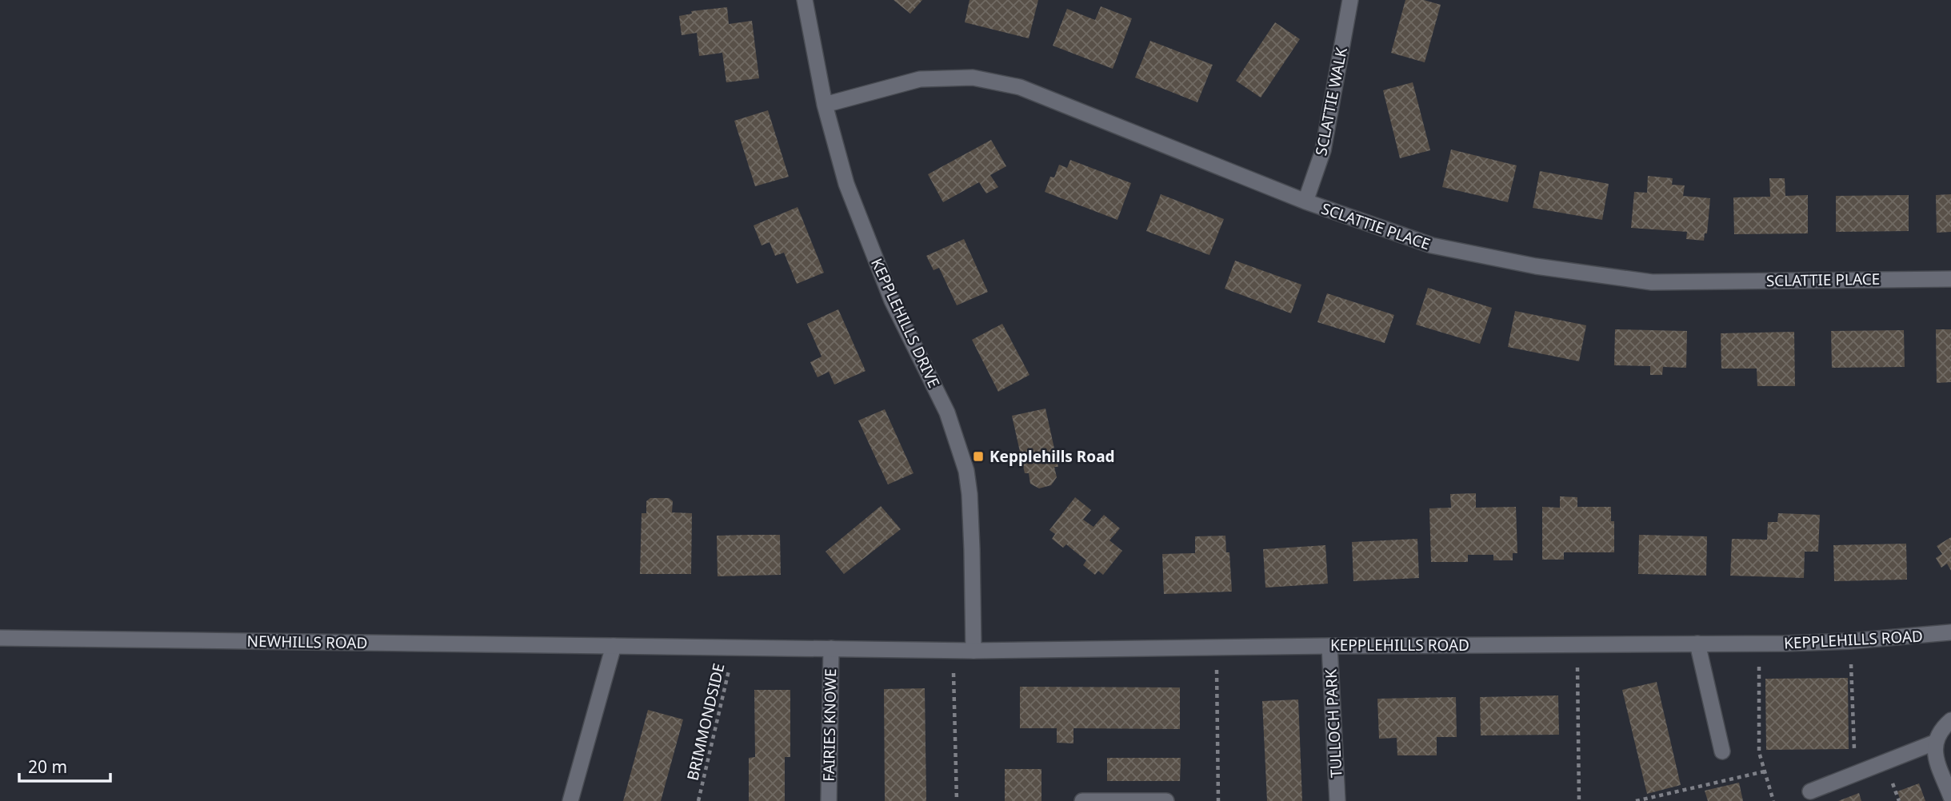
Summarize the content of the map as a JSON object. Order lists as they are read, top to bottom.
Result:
{
  "streets": {
    "street": [
      "SCLATTIE WALK",
      "SCLATTIE PLACE",
      "KEPPLEHILLS DRIVE",
      "KEPPLEHILLS ROAD",
      "NEWHILLS ROAD",
      "TULLOCH PARK",
      "FAIRIES KNOWE"
    ],
    "path": ["BRIMMONDSIDE"]
  },
  "crossings": [
    ["SCLATTIE WALK", "SCLATTIE PLACE"],
    ["SCLATTIE PLACE", "KEPPLEHILLS DRIVE"],
    ["KEPPLEHILLS DRIVE", "KEPPLEHILLS ROAD"],
    ["KEPPLEHILLS ROAD", "NEWHILLS ROAD"],
    ["KEPPLEHILLS ROAD", "BRIMMONDSIDE"],
    ["KEPPLEHILLS ROAD", "TULLOCH PARK"],
    ["KEPPLEHILLS ROAD", "FAIRIES KNOWE"]
  ],
  "places": {
    "transit": ["Kepplehills Road"]
  },
  "scale_bar": "20 m"
}
